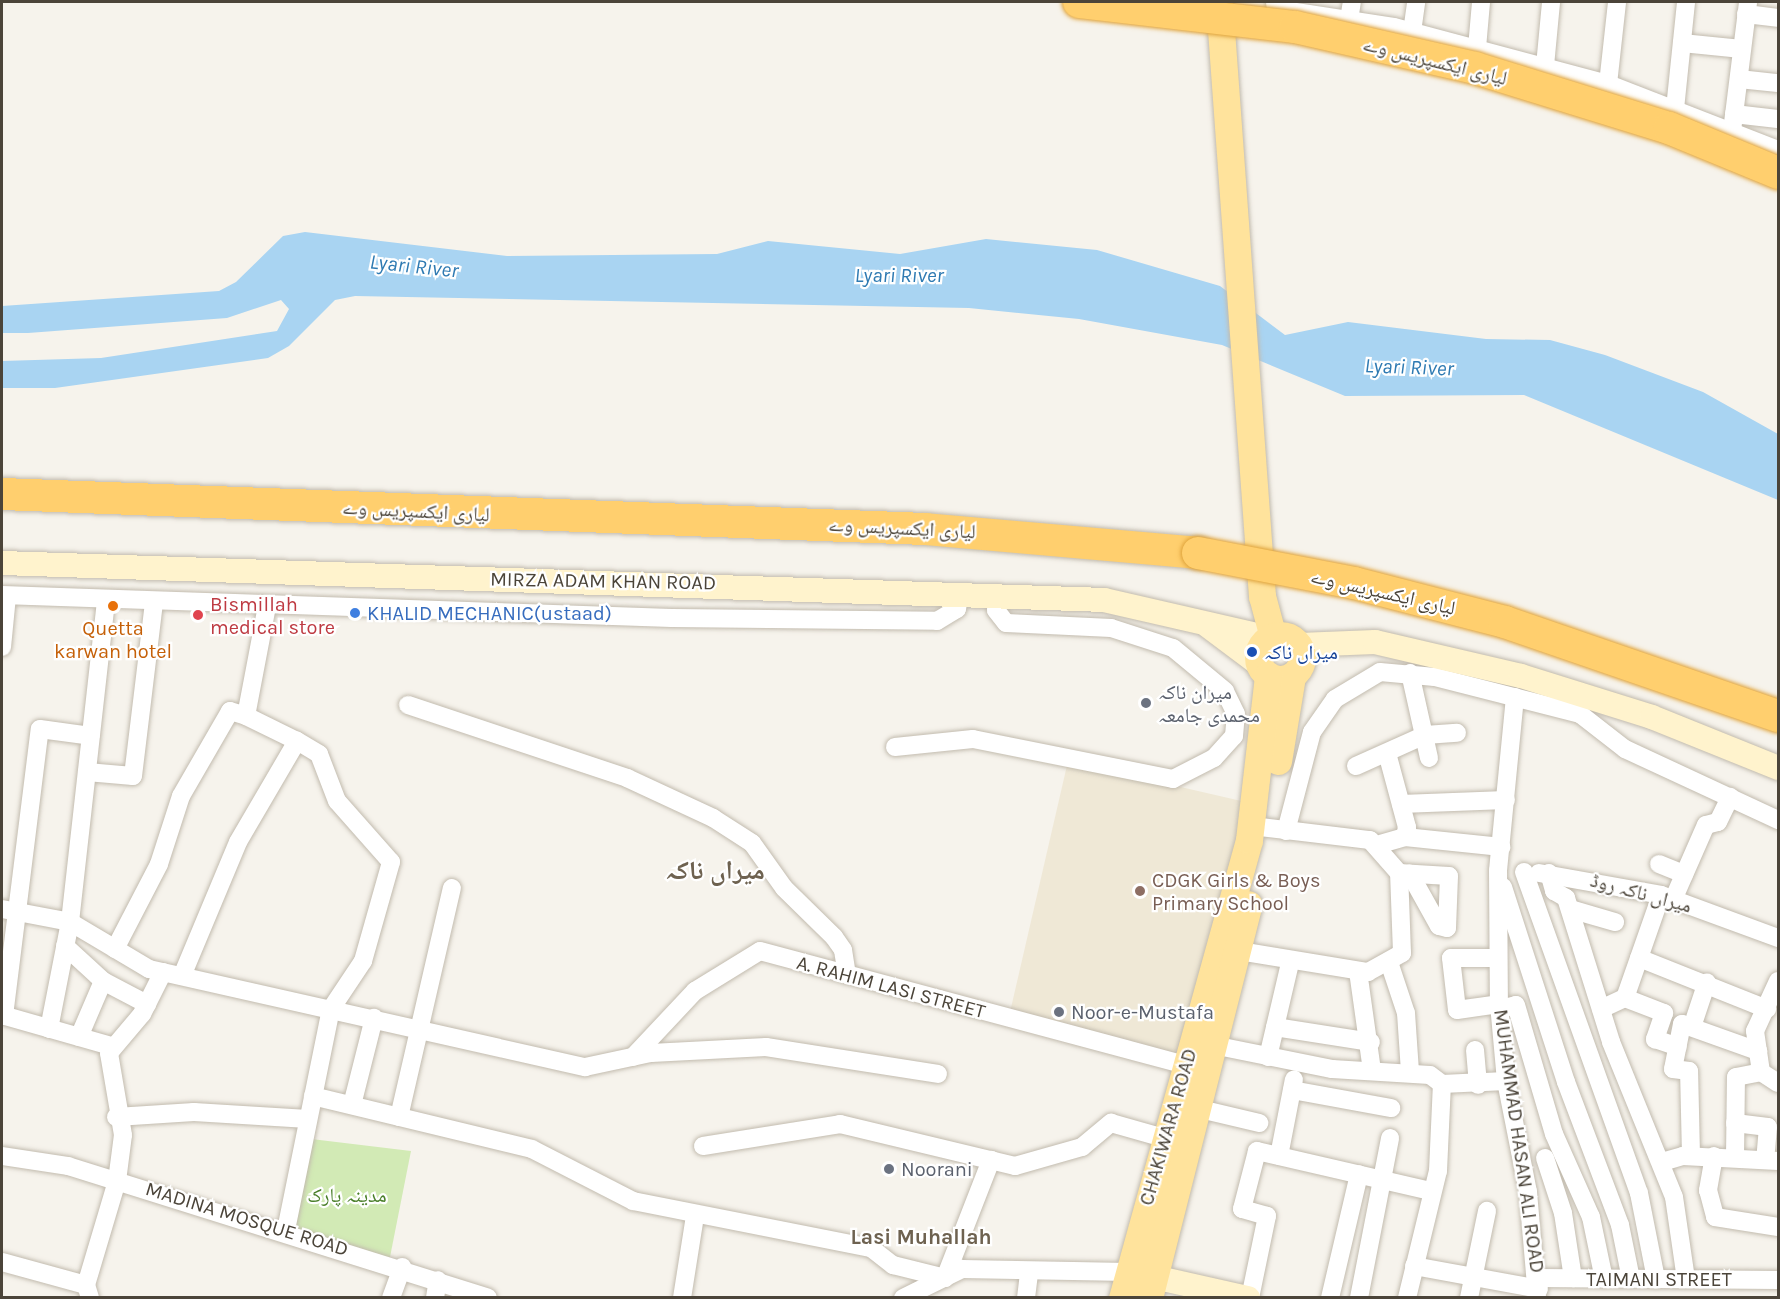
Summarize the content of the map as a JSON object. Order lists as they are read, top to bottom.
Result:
{
  "streets": {
    "highway": ["لیاری ایکسپریس وے"],
    "main road": ["MIRZA ADAM KHAN ROAD", "CHAKIWARA ROAD"],
    "street": [
      "میراں ناکہ روڈ",
      "A. RAHIM LASI STREET",
      "MUHAMMAD HASAN ALI ROAD",
      "MADINA MOSQUE ROAD",
      "TAIMANI STREET"
    ]
  },
  "crossings": [
    ["MIRZA ADAM KHAN ROAD", "CHAKIWARA ROAD"],
    ["میراں ناکہ روڈ", "MUHAMMAD HASAN ALI ROAD"],
    ["A. RAHIM LASI STREET", "CHAKIWARA ROAD"],
    ["A. RAHIM LASI STREET", "MUHAMMAD HASAN ALI ROAD"],
    ["MUHAMMAD HASAN ALI ROAD", "TAIMANI STREET"]
  ],
  "districts": ["میراں ناکہ", "Lasi Muhallah"],
  "water": ["Lyari River"],
  "parks": ["مدینہ پارک"],
  "places": [
    "Quetta karwan hotel",
    "KHALID MECHANIC(ustaad)",
    "Bismillah medical store",
    "میراں ناکہ",
    "میران ناکہ محمدی جامعہ",
    "CDGK Girls & Boys Primary School",
    "Noor-e-Mustafa",
    "Noorani"
  ]
}
